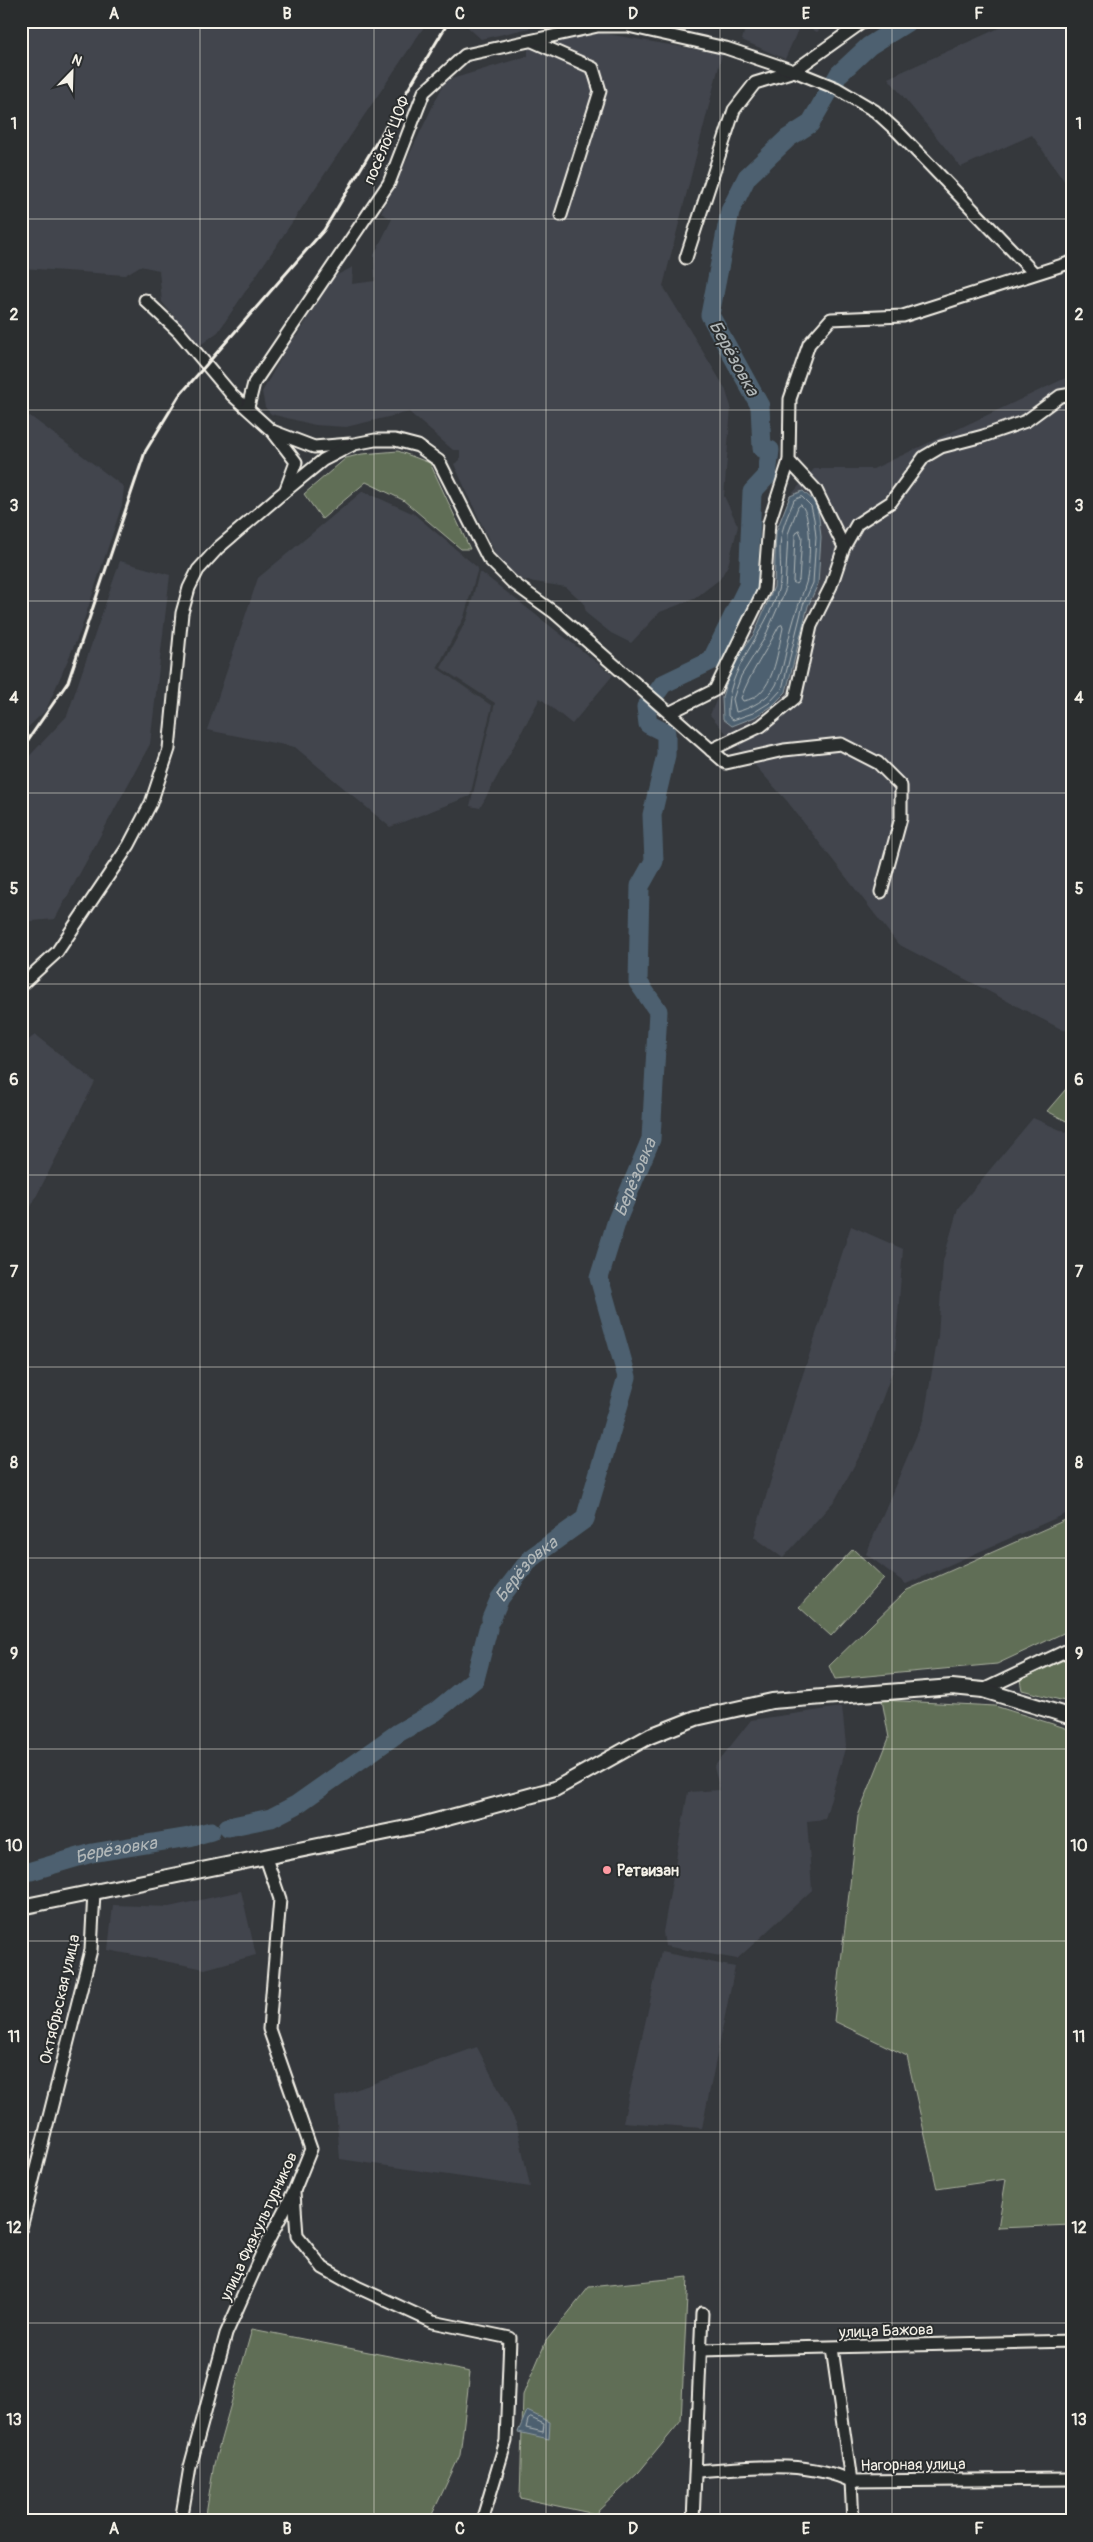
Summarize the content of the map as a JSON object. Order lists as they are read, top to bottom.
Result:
{
  "streets": {
    "street": [
      "посёлок ЦОФ",
      "Октябрьская улица",
      "улица Физкультурников",
      "улица Бажова",
      "Нагорная улица"
    ]
  },
  "water": ["Берёзовка"],
  "places": ["Ретвизан"],
  "north": "top right",
  "grid": {
    "columns": [
      "A",
      "B",
      "C",
      "D",
      "E",
      "F"
    ],
    "rows": [
      "1",
      "2",
      "3",
      "4",
      "5",
      "6",
      "7",
      "8",
      "9",
      "10",
      "11",
      "12",
      "13"
    ]
  }
}
